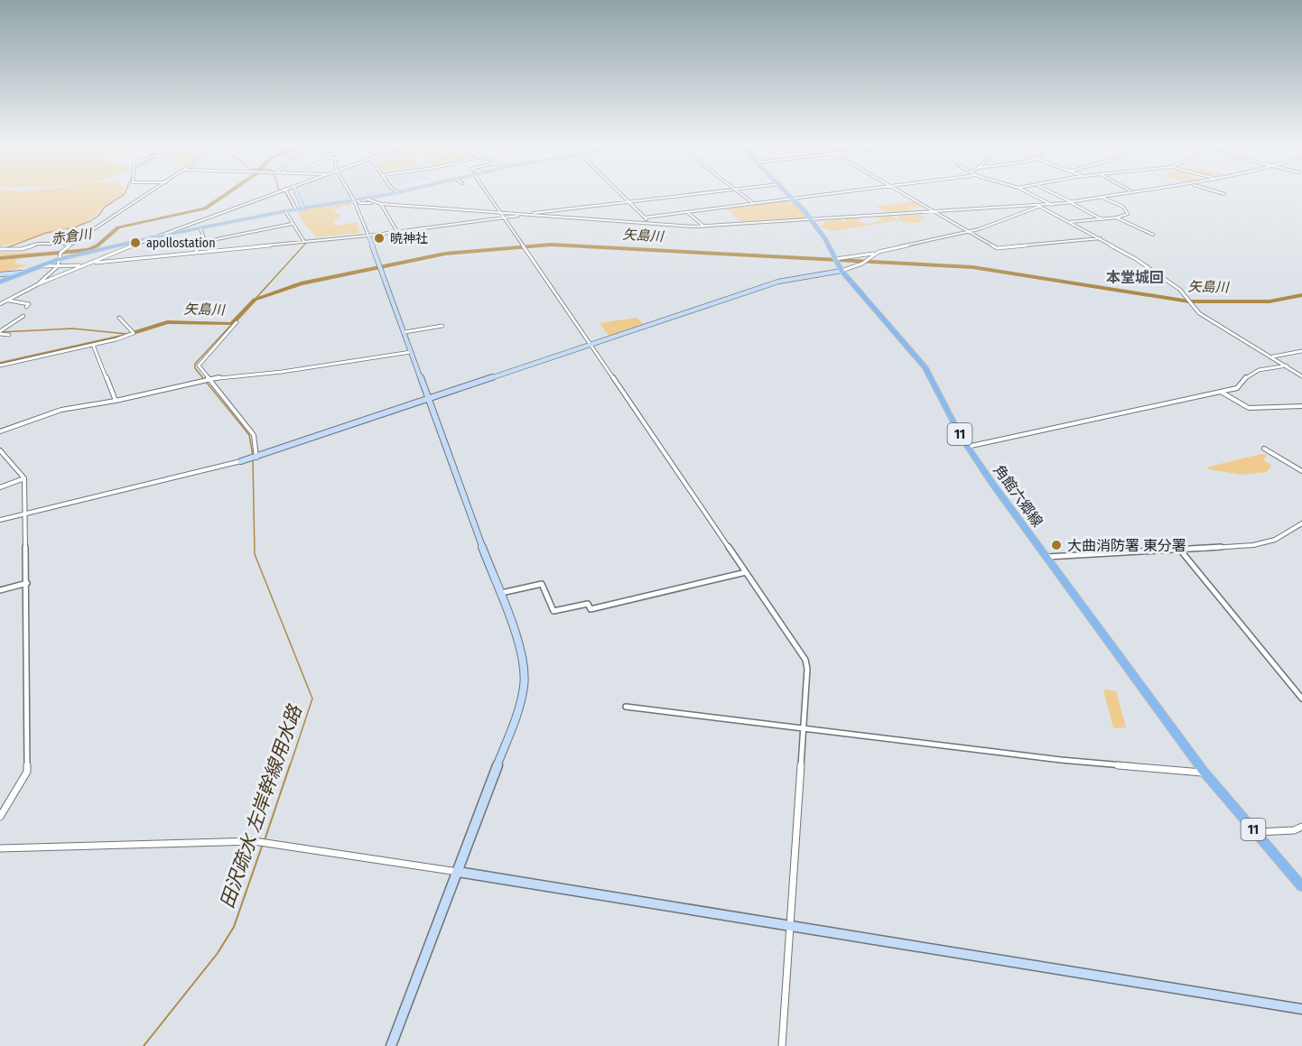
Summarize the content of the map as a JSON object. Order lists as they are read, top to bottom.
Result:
{
  "streets": {
    "main road": ["11", "角館六郷線"]
  },
  "districts": ["本堂城回"],
  "water": ["矢島川", "赤倉川", "田沢疏水 左岸幹線用水路"],
  "places": ["暁神社", "apollostation", "大曲消防署 東分署"]
}
